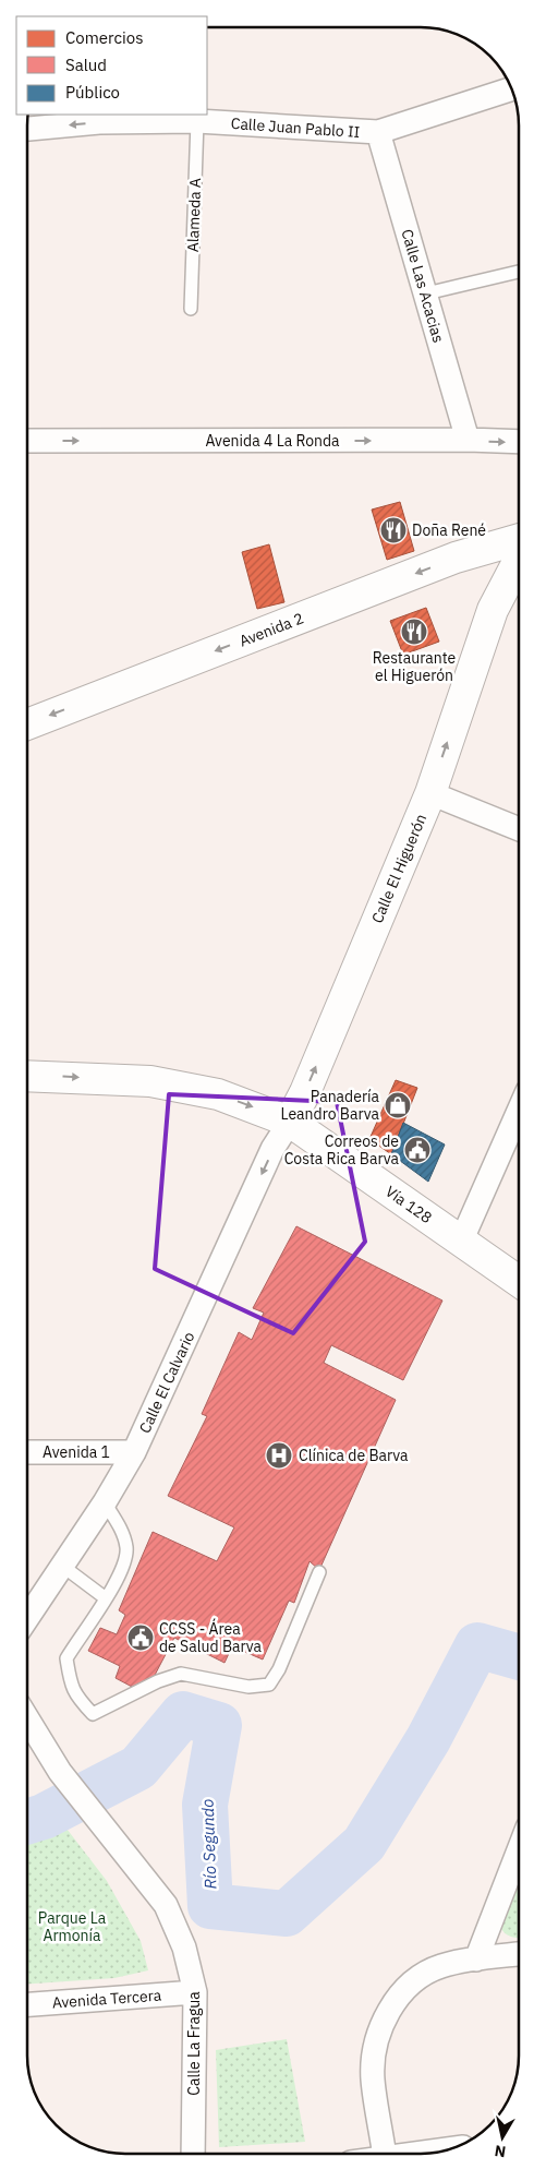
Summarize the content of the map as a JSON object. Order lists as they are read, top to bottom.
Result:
{
  "streets": {
    "main road": ["Avenida 2", "Calle El Higuerón", "Vía 128"],
    "street": [
      "Calle Juan Pablo II",
      "Calle Las Acacias",
      "Avenida 4 La Ronda",
      "Calle El Calvario",
      "Avenida 1",
      "Avenida Tercera",
      "Calle La Fragua"
    ],
    "lane": ["Alameda A"]
  },
  "crossings": [
    ["Calle Juan Pablo II", "Alameda A"],
    ["Calle Juan Pablo II", "Calle Las Acacias"],
    ["Calle Las Acacias", "Avenida 4 La Ronda"],
    ["Avenida 2", "Calle El Higuerón"],
    ["Calle El Higuerón", "Vía 128"],
    ["Calle El Higuerón", "Calle El Calvario"],
    ["Vía 128", "Calle El Calvario"],
    ["Calle El Calvario", "Avenida 1"],
    ["Avenida Tercera", "Calle La Fragua"]
  ],
  "one_way": [
    "Calle Juan Pablo II",
    "Avenida 4 La Ronda",
    "Avenida 2",
    "Calle El Higuerón",
    "Vía 128",
    "Calle El Calvario"
  ],
  "water": ["Río Segundo"],
  "parks": ["Parque La Armonía"],
  "places": {
    "restaurant": ["Doña René", "Restaurante el Higuerón"],
    "shop": ["Panadería Leandro Barva"],
    "public building": ["Correos de Costa Rica Barva", "CCSS - Área de Salud Barva"],
    "hospital": ["Clínica de Barva"]
  },
  "legend": ["Comercios", "Salud", "Público"],
  "north": "bottom"
}
